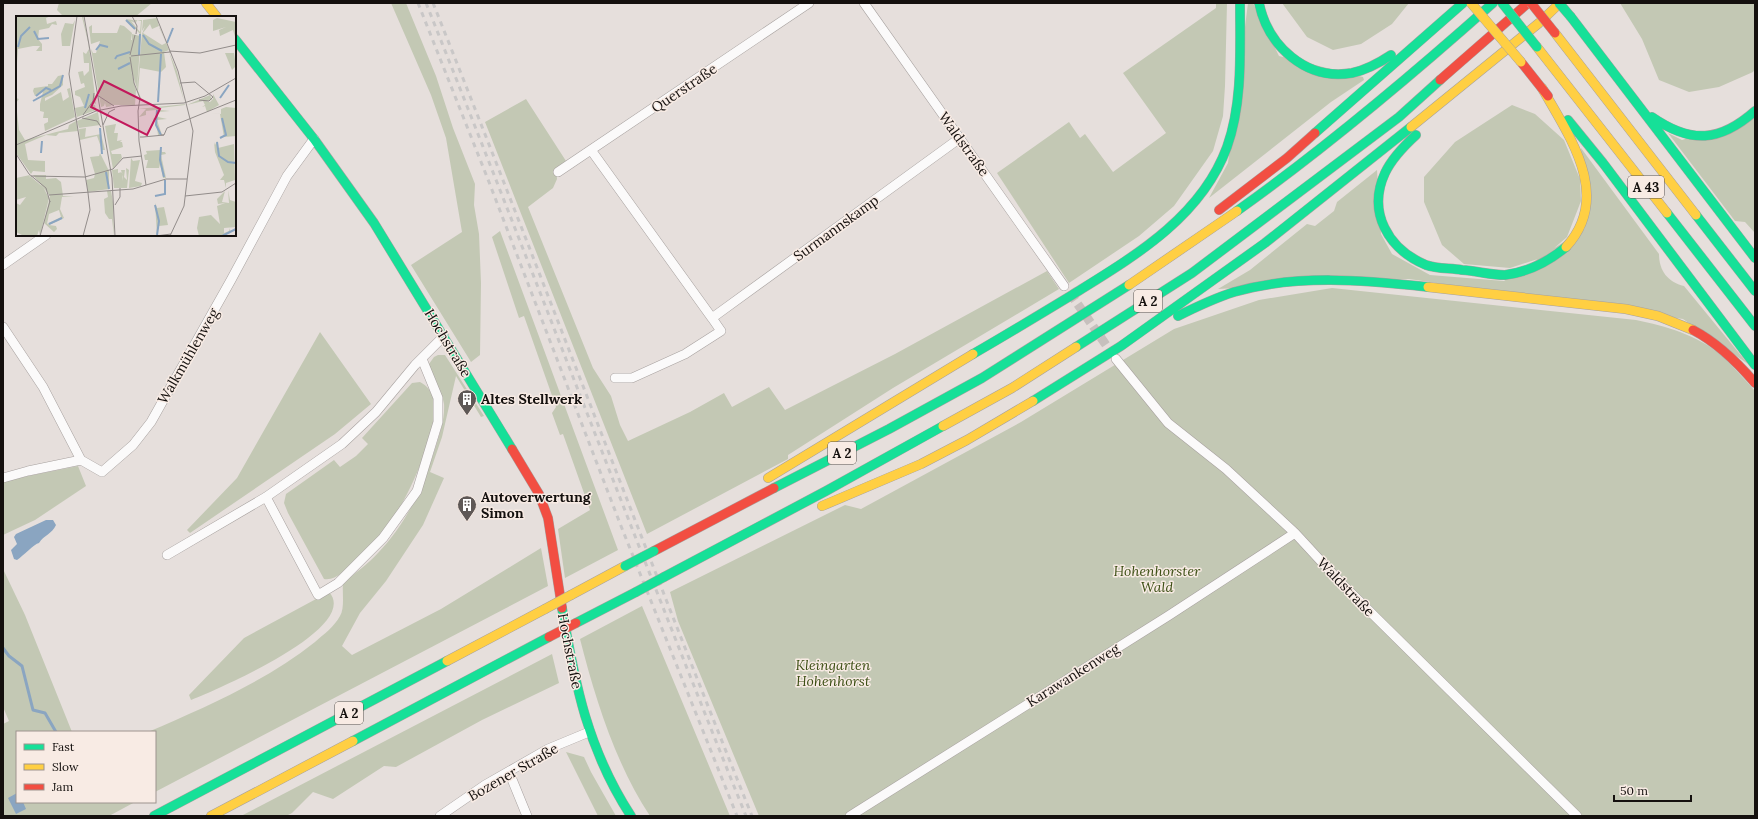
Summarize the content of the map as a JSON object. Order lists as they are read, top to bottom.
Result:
{
  "streets": {
    "main road": ["A 43", "A 2", "Hochstraße"],
    "street": [
      "Querstraße",
      "Waldstraße",
      "Surmannskamp",
      "Walkmühlenweg",
      "Karawankenweg",
      "Bozener Straße"
    ]
  },
  "crossings": [
    ["Waldstraße", "Surmannskamp"],
    ["Waldstraße", "Karawankenweg"],
    ["Hochstraße", "Walkmühlenweg"],
    ["Hochstraße", "Bozener Straße"]
  ],
  "parks": ["Hohenhorster Wald", "Kleingarten Hohenhorst"],
  "places": {
    "building": ["Altes Stellwerk", "Autoverwertung Simon"]
  },
  "legend": ["Fast", "Slow", "Jam"],
  "scale_bar": "50 m"
}
